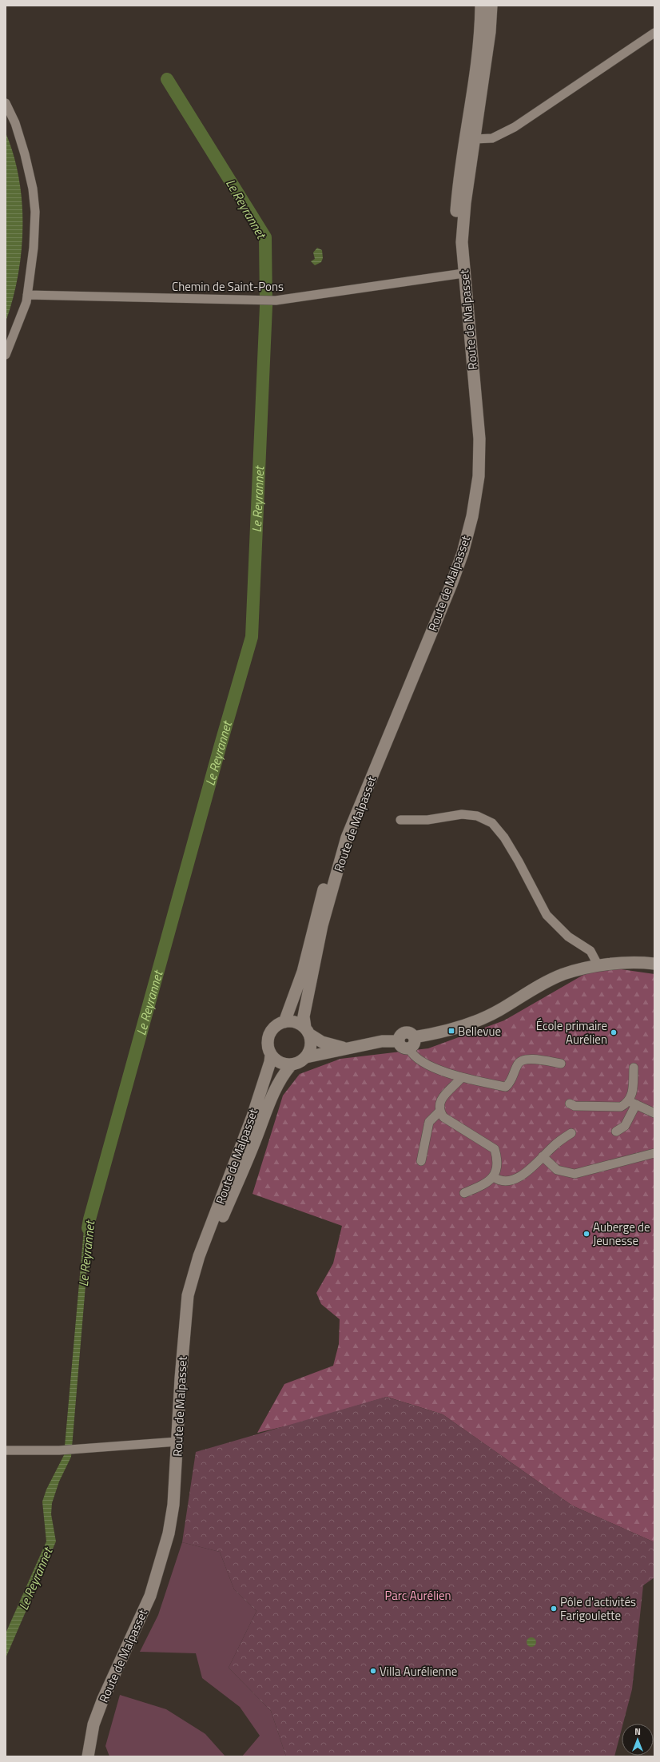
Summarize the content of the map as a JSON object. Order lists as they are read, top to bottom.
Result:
{
  "streets": {
    "main road": ["Route de Malpasset"],
    "street": ["Chemin de Saint-Pons"]
  },
  "crossings": [
    ["Chemin de Saint-Pons", "Route de Malpasset"]
  ],
  "water": ["Le Reyrannet"],
  "parks": ["Parc Aurélien"],
  "places": {
    "transit": ["Bellevue"],
    "other": [
      "École primaire Aurélien",
      "Auberge de Jeunesse",
      "Pôle d'activités Farigoulette",
      "Villa Aurélienne"
    ]
  },
  "north": "top"
}
